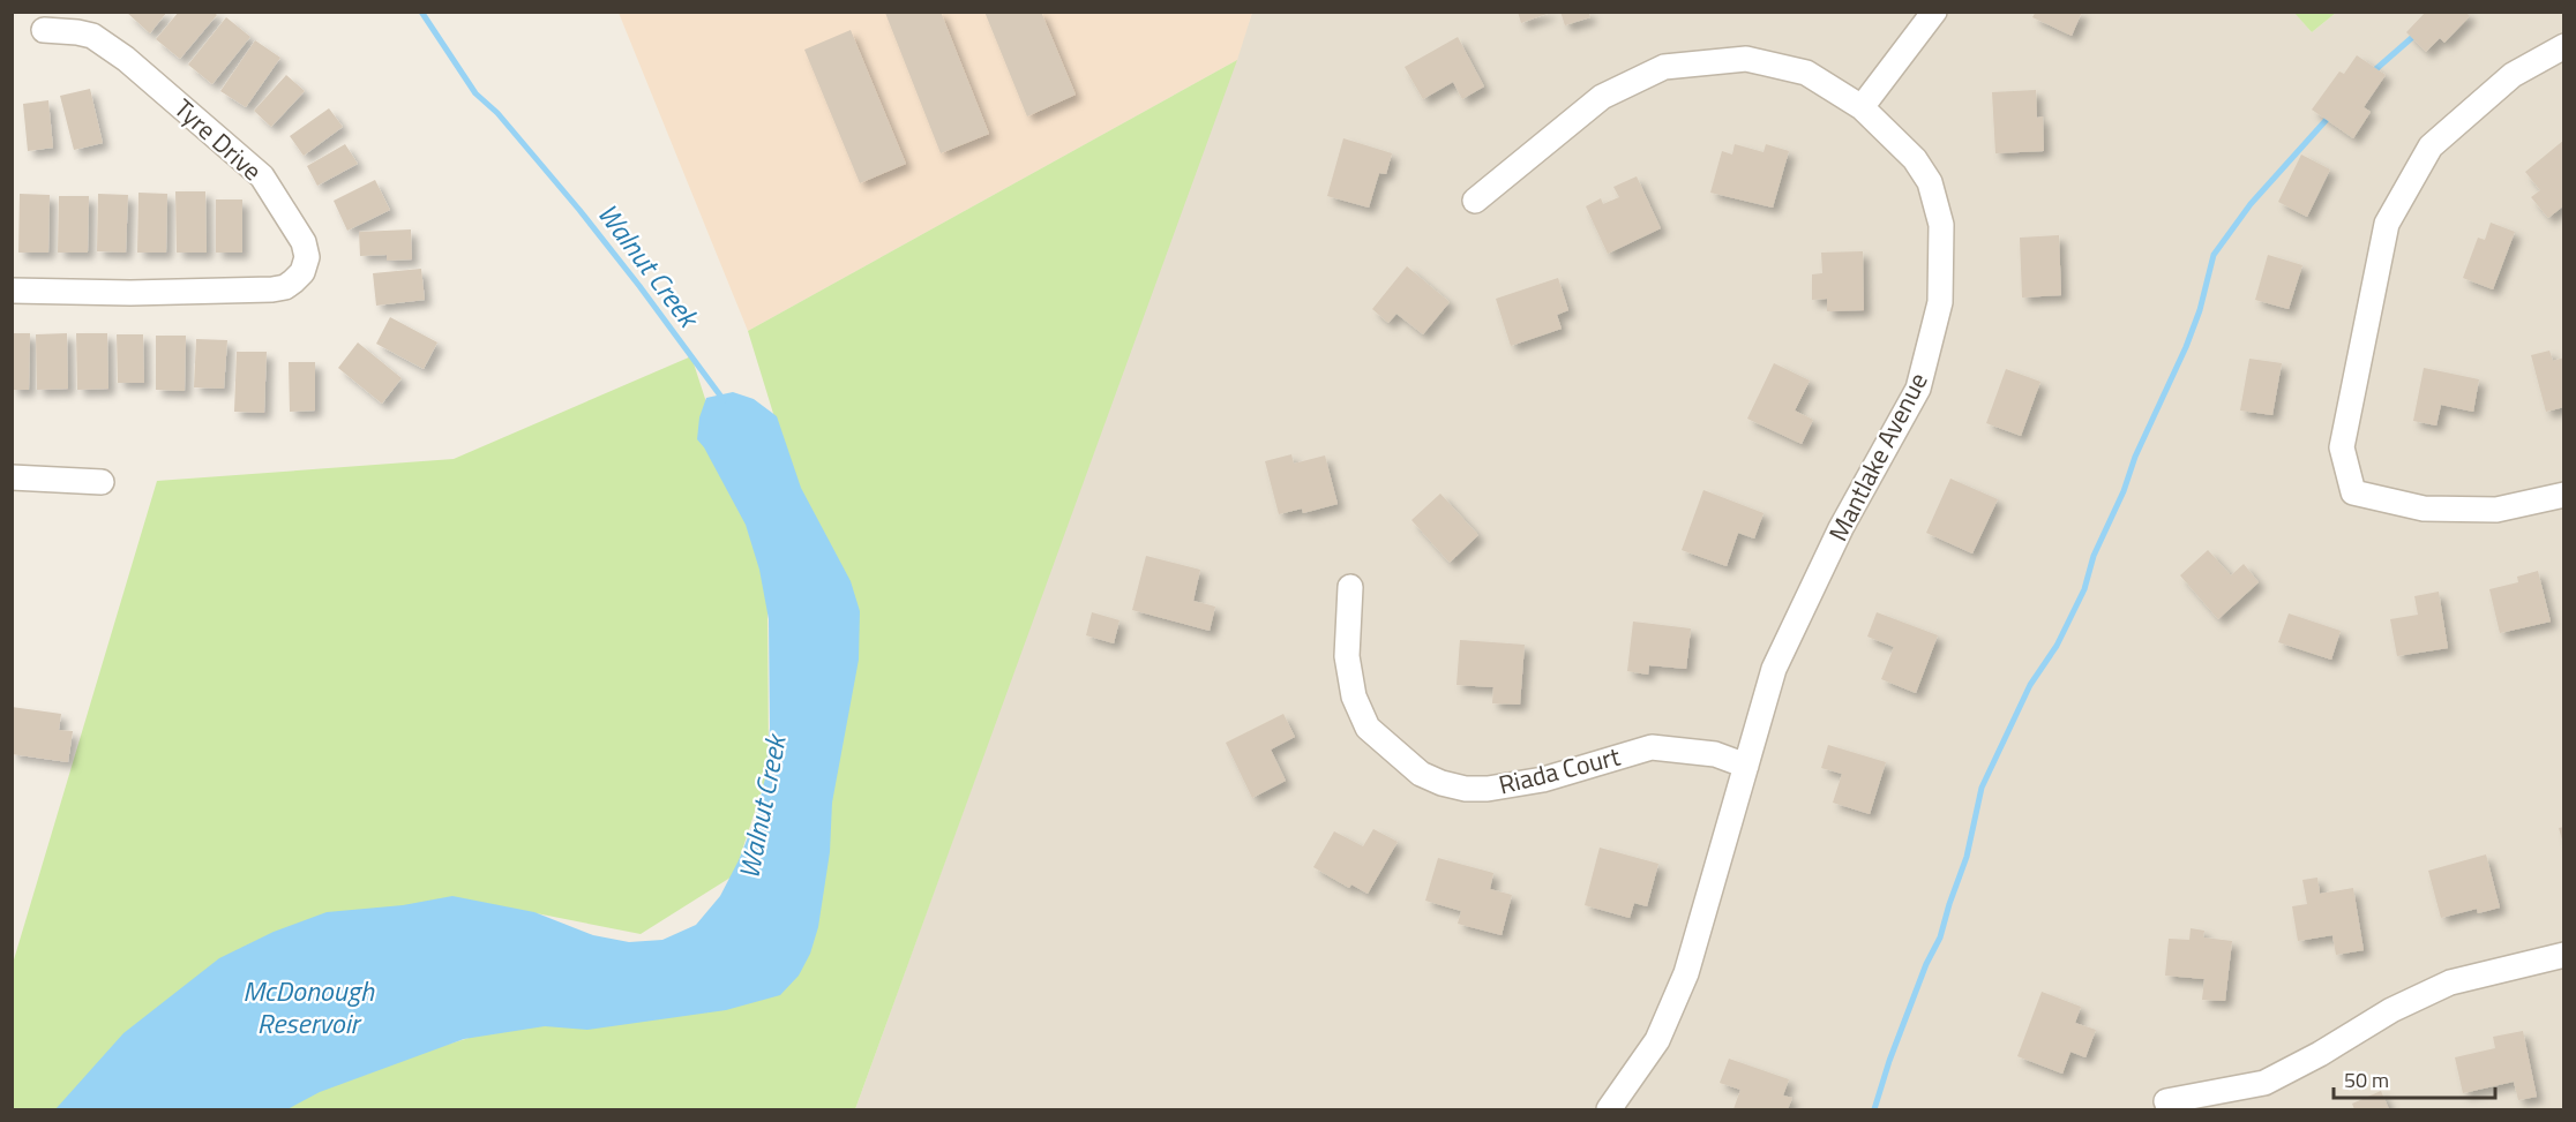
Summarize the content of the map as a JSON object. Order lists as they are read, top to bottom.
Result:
{
  "streets": {
    "street": ["Tyre Drive", "Mantlake Avenue", "Riada Court"]
  },
  "crossings": [
    ["Mantlake Avenue", "Riada Court"]
  ],
  "water": ["Walnut Creek", "McDonough Reservoir"],
  "scale_bar": "50 m"
}
